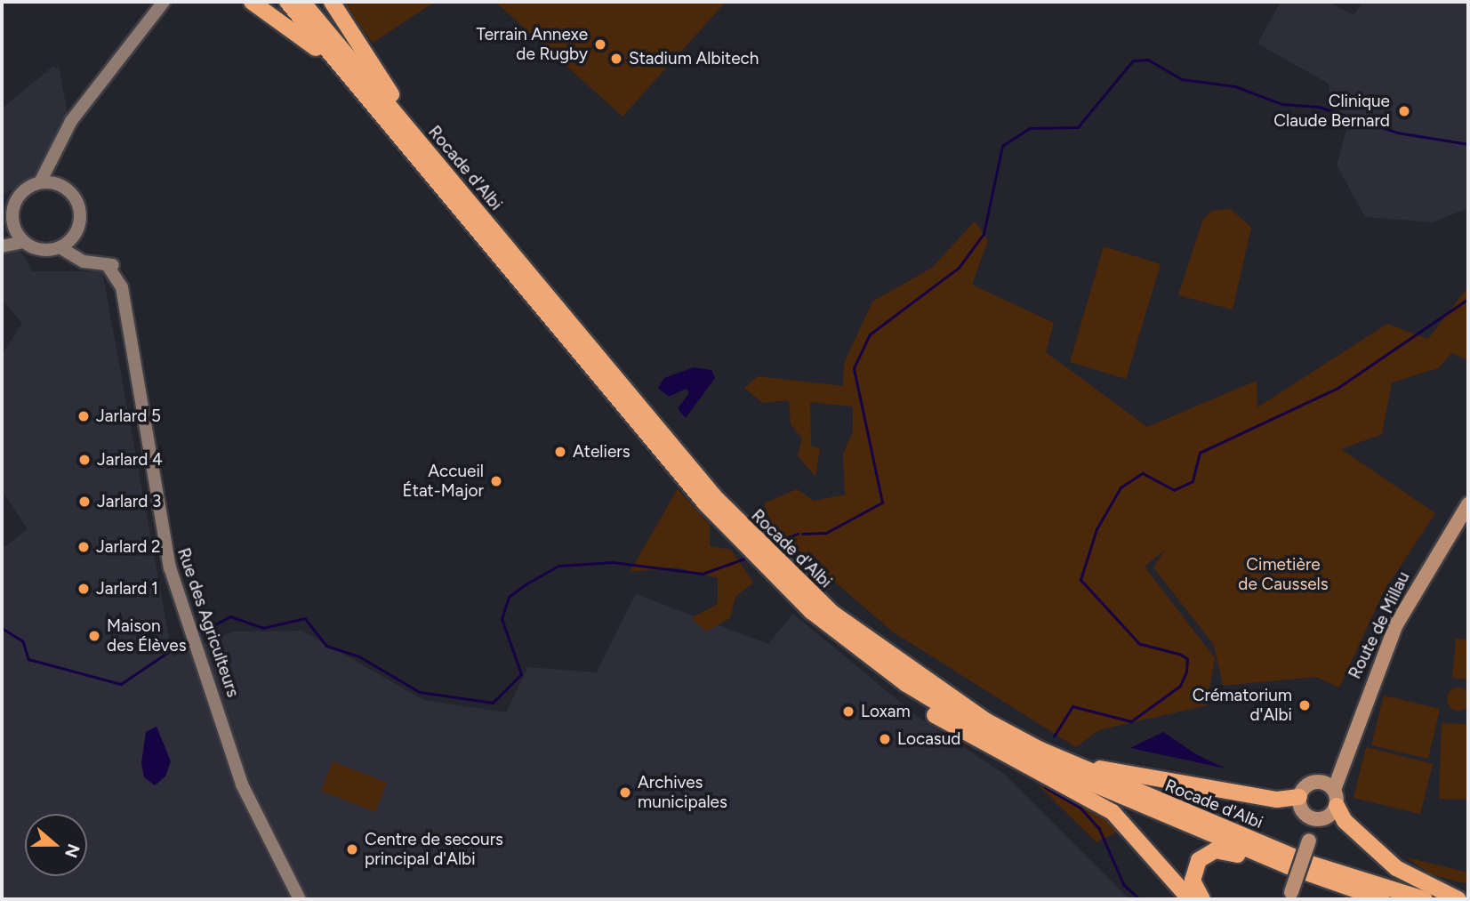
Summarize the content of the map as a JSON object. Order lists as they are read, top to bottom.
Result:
{
  "streets": {
    "highway": ["Rocade d'Albi"],
    "main road": ["Route de Millau"],
    "street": ["Rue des Agriculteurs"]
  },
  "parks": ["Cimetière de Caussels"],
  "places": [
    "Terrain Annexe de Rugby",
    "Stadium Albitech",
    "Clinique Claude Bernard",
    "Jarlard 5",
    "Ateliers",
    "Jarlard 4",
    "Accueil État-Major",
    "Jarlard 3",
    "Jarlard 2",
    "Jarlard 1",
    "Maison des Élèves",
    "Crématorium d'Albi",
    "Loxam",
    "Locasud",
    "Archives municipales",
    "Centre de secours principal d'Albi"
  ],
  "north": "right"
}
